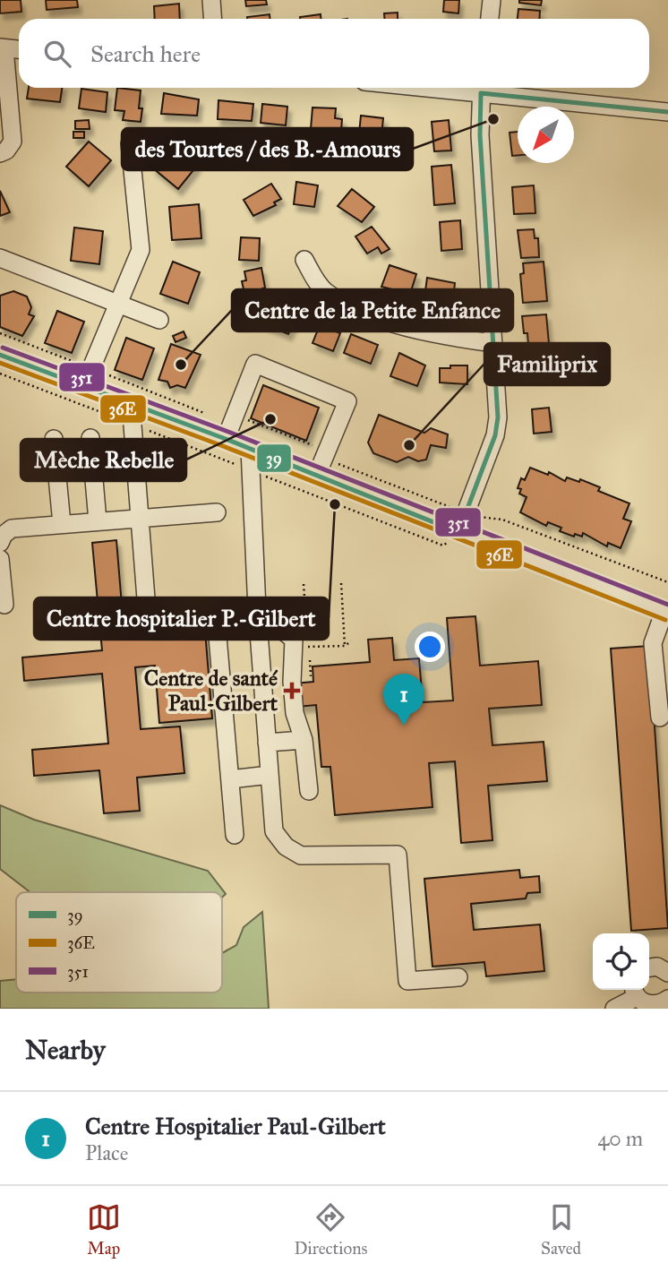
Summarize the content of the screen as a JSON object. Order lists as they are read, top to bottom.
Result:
{
  "places": {
    "other": [
      "des Tourtes / des B.-Amours",
      "Centre de la Petite Enfance",
      "Mèche Rebelle",
      "Familiprix",
      "Centre hospitalier P.-Gilbert"
    ],
    "health": ["Centre de santé Paul-Gilbert"]
  },
  "lines": ["transit line 39", "transit line 351", "transit line 36E"],
  "legend": ["39", "36E", "351"],
  "north": "bottom left",
  "page": {
    "search": "Search here",
    "pins": "1",
    "heading": "Nearby",
    "list": [
      {
        "mark": "1",
        "name": "Centre Hospitalier Paul-Gilbert",
        "note": "Place",
        "value": "40 m"
      }
    ],
    "nav": ["Map", "Directions", "Saved"]
  }
}
